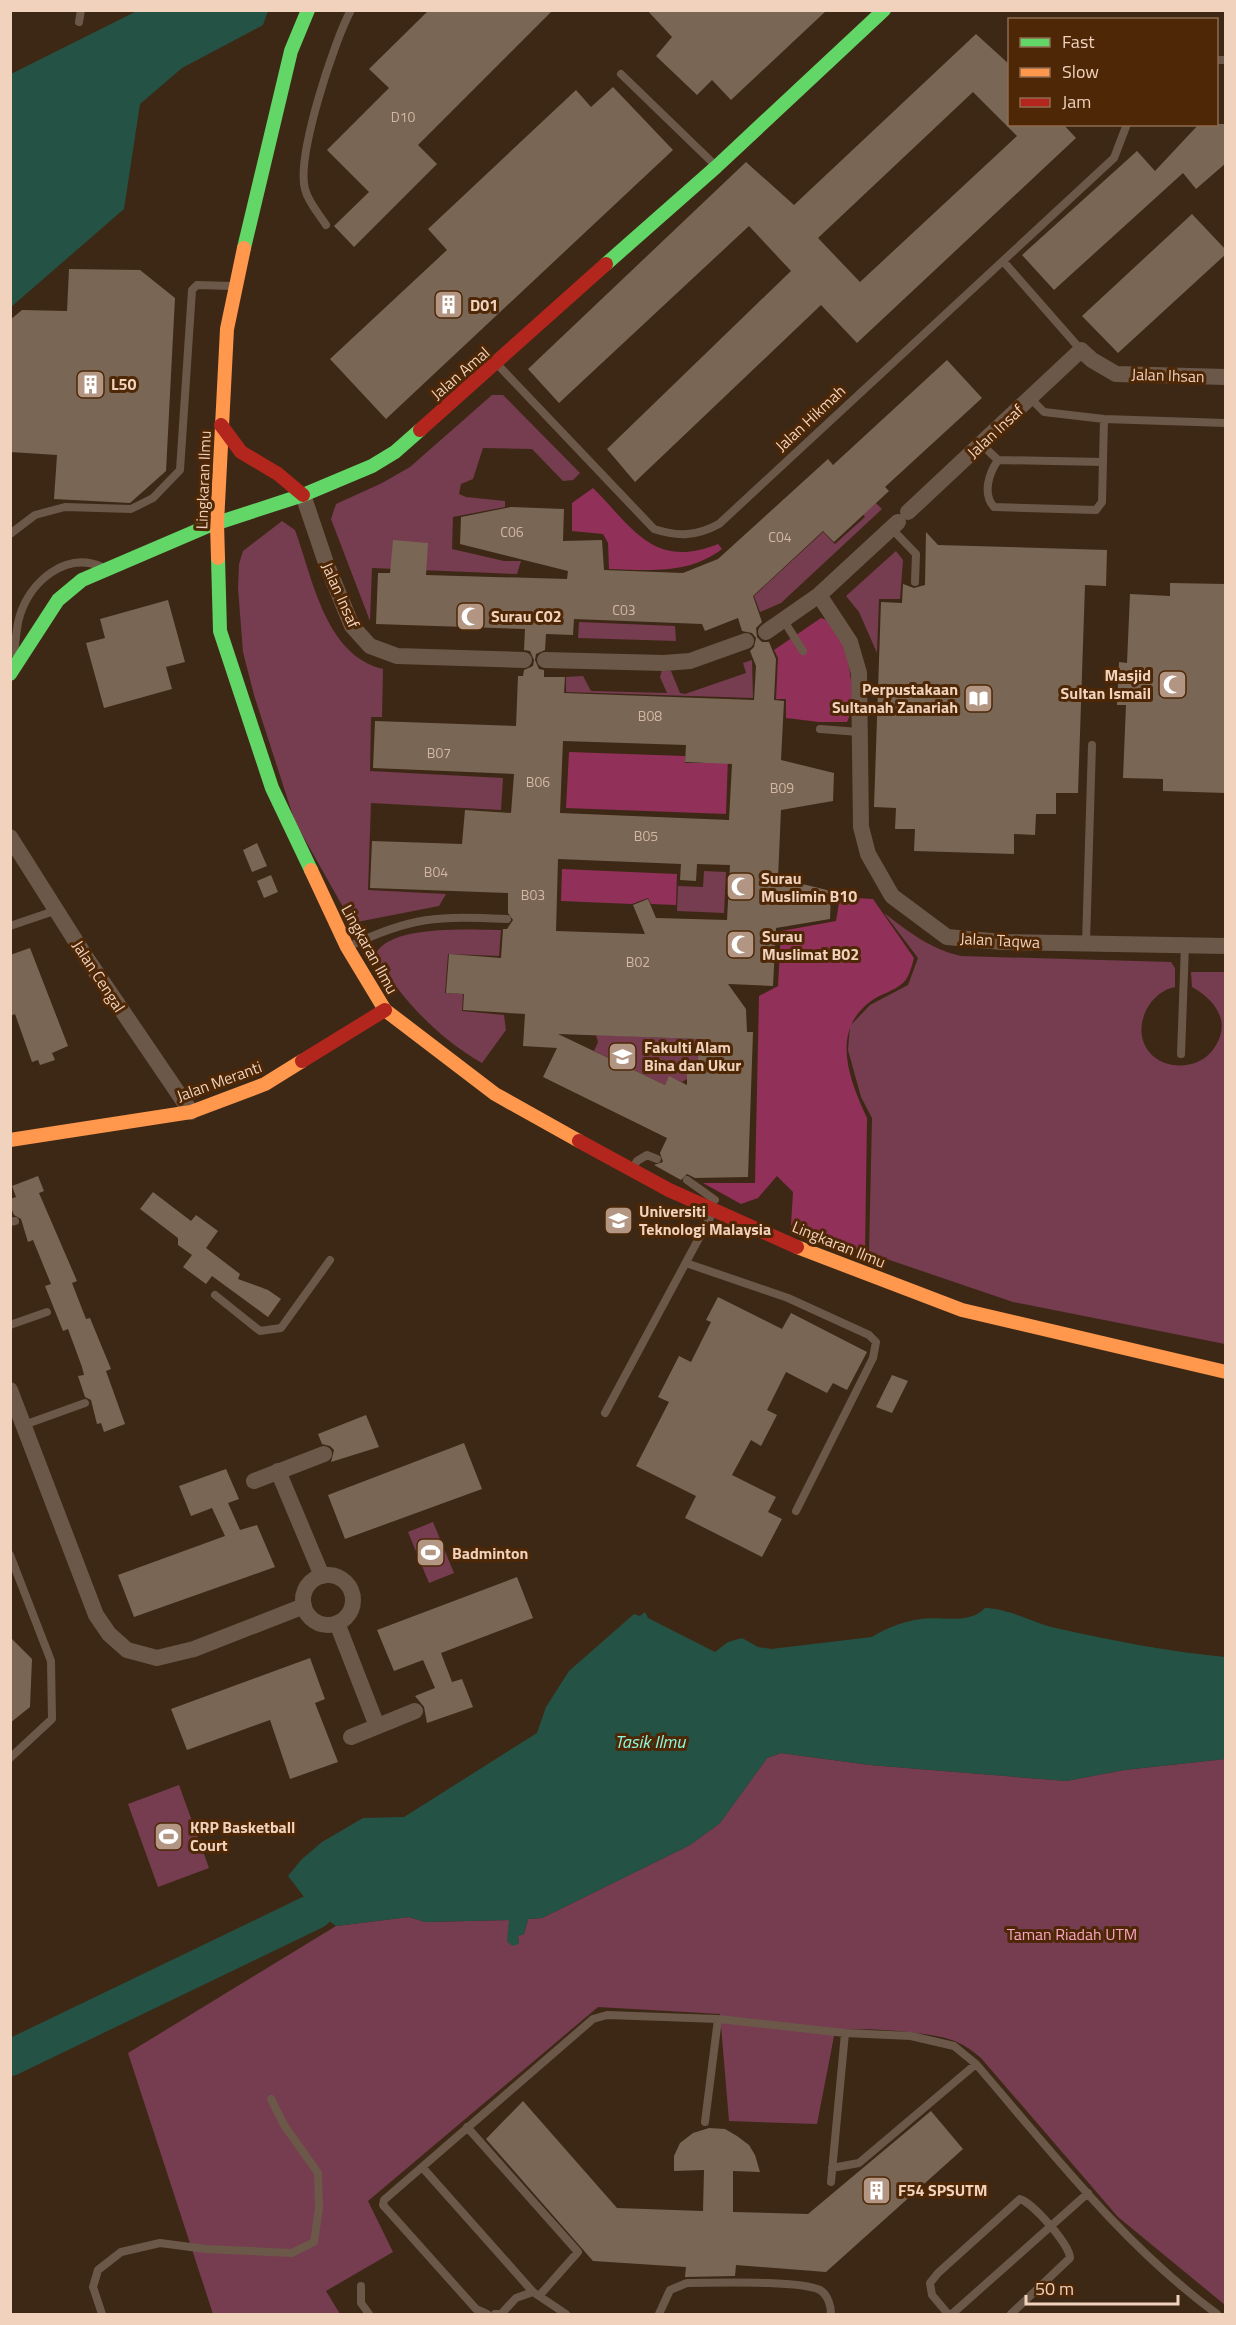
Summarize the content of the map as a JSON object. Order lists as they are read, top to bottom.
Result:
{
  "streets": {
    "street": [
      "Jalan Amal",
      "Jalan Ihsan",
      "Jalan Insaf",
      "Lingkaran Ilmu",
      "Jalan Taqwa",
      "Jalan Cengal",
      "Jalan Meranti"
    ],
    "lane": ["Jalan Hikmah"]
  },
  "crossings": [
    ["Jalan Amal", "Jalan Hikmah"],
    ["Jalan Amal", "Jalan Insaf"],
    ["Jalan Amal", "Lingkaran Ilmu"],
    ["Jalan Ihsan", "Jalan Insaf"],
    ["Jalan Insaf", "Jalan Taqwa"],
    ["Lingkaran Ilmu", "Jalan Meranti"],
    ["Jalan Cengal", "Jalan Meranti"]
  ],
  "water": ["Tasik Ilmu"],
  "parks": ["Taman Riadah UTM"],
  "places": {
    "building": ["D01", "L50", "F54 SPSUTM"],
    "mosque": [
      "Surau C02",
      "Masjid Sultan Ismail",
      "Surau Muslimin B10",
      "Surau Muslimat B02"
    ],
    "library": ["Perpustakaan Sultanah Zanariah"],
    "school or university": ["Fakulti Alam Bina dan Ukur", "Universiti Teknologi Malaysia"],
    "sports": ["Badminton", "KRP Basketball Court"]
  },
  "house_numbers": [
    "D10",
    "C06",
    "C04",
    "C03",
    "B08",
    "B07",
    "B06",
    "B09",
    "B05",
    "B04",
    "B03",
    "B02"
  ],
  "legend": ["Fast", "Slow", "Jam"],
  "scale_bar": "50 m"
}
